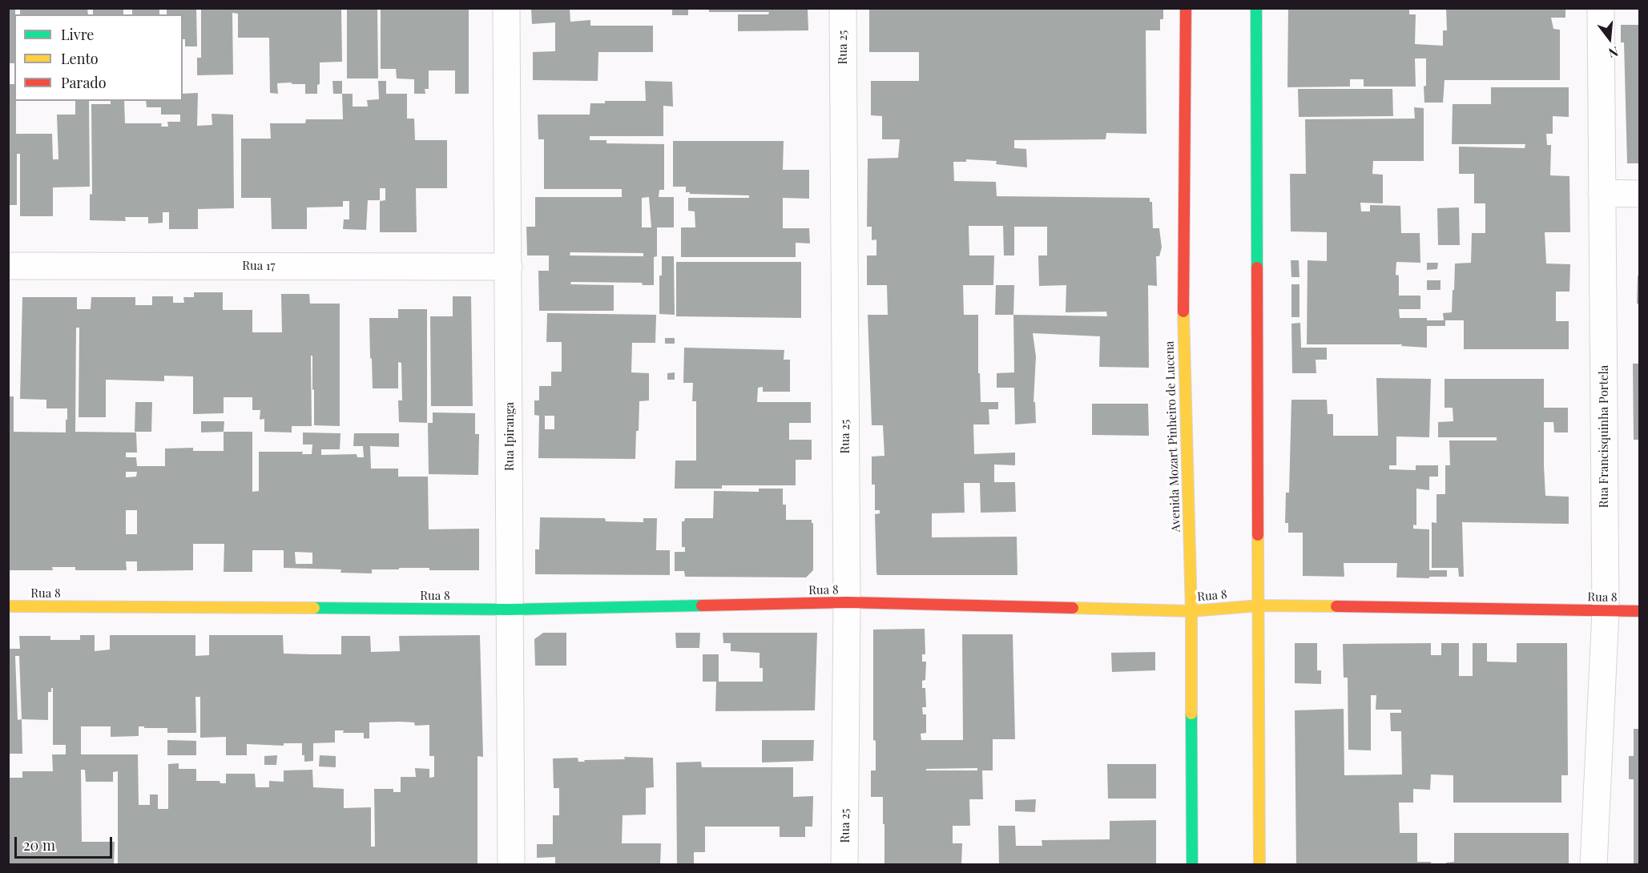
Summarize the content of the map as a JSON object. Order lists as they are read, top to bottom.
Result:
{
  "streets": {
    "main road": ["Avenida Mozart Pinheiro de Lucena", "Rua 8"],
    "street": [
      "Rua 25",
      "Rua 17",
      "Rua Ipiranga",
      "Rua Francisquinha Portela"
    ]
  },
  "crossings": [
    ["Rua 25", "Rua 8"],
    ["Rua 17", "Rua Ipiranga"],
    ["Rua Ipiranga", "Rua 8"],
    ["Avenida Mozart Pinheiro de Lucena", "Rua 8"],
    ["Rua Francisquinha Portela", "Rua 8"]
  ],
  "legend": ["Livre", "Lento", "Parado"],
  "scale_bar": "20 m",
  "north": "bottom"
}
